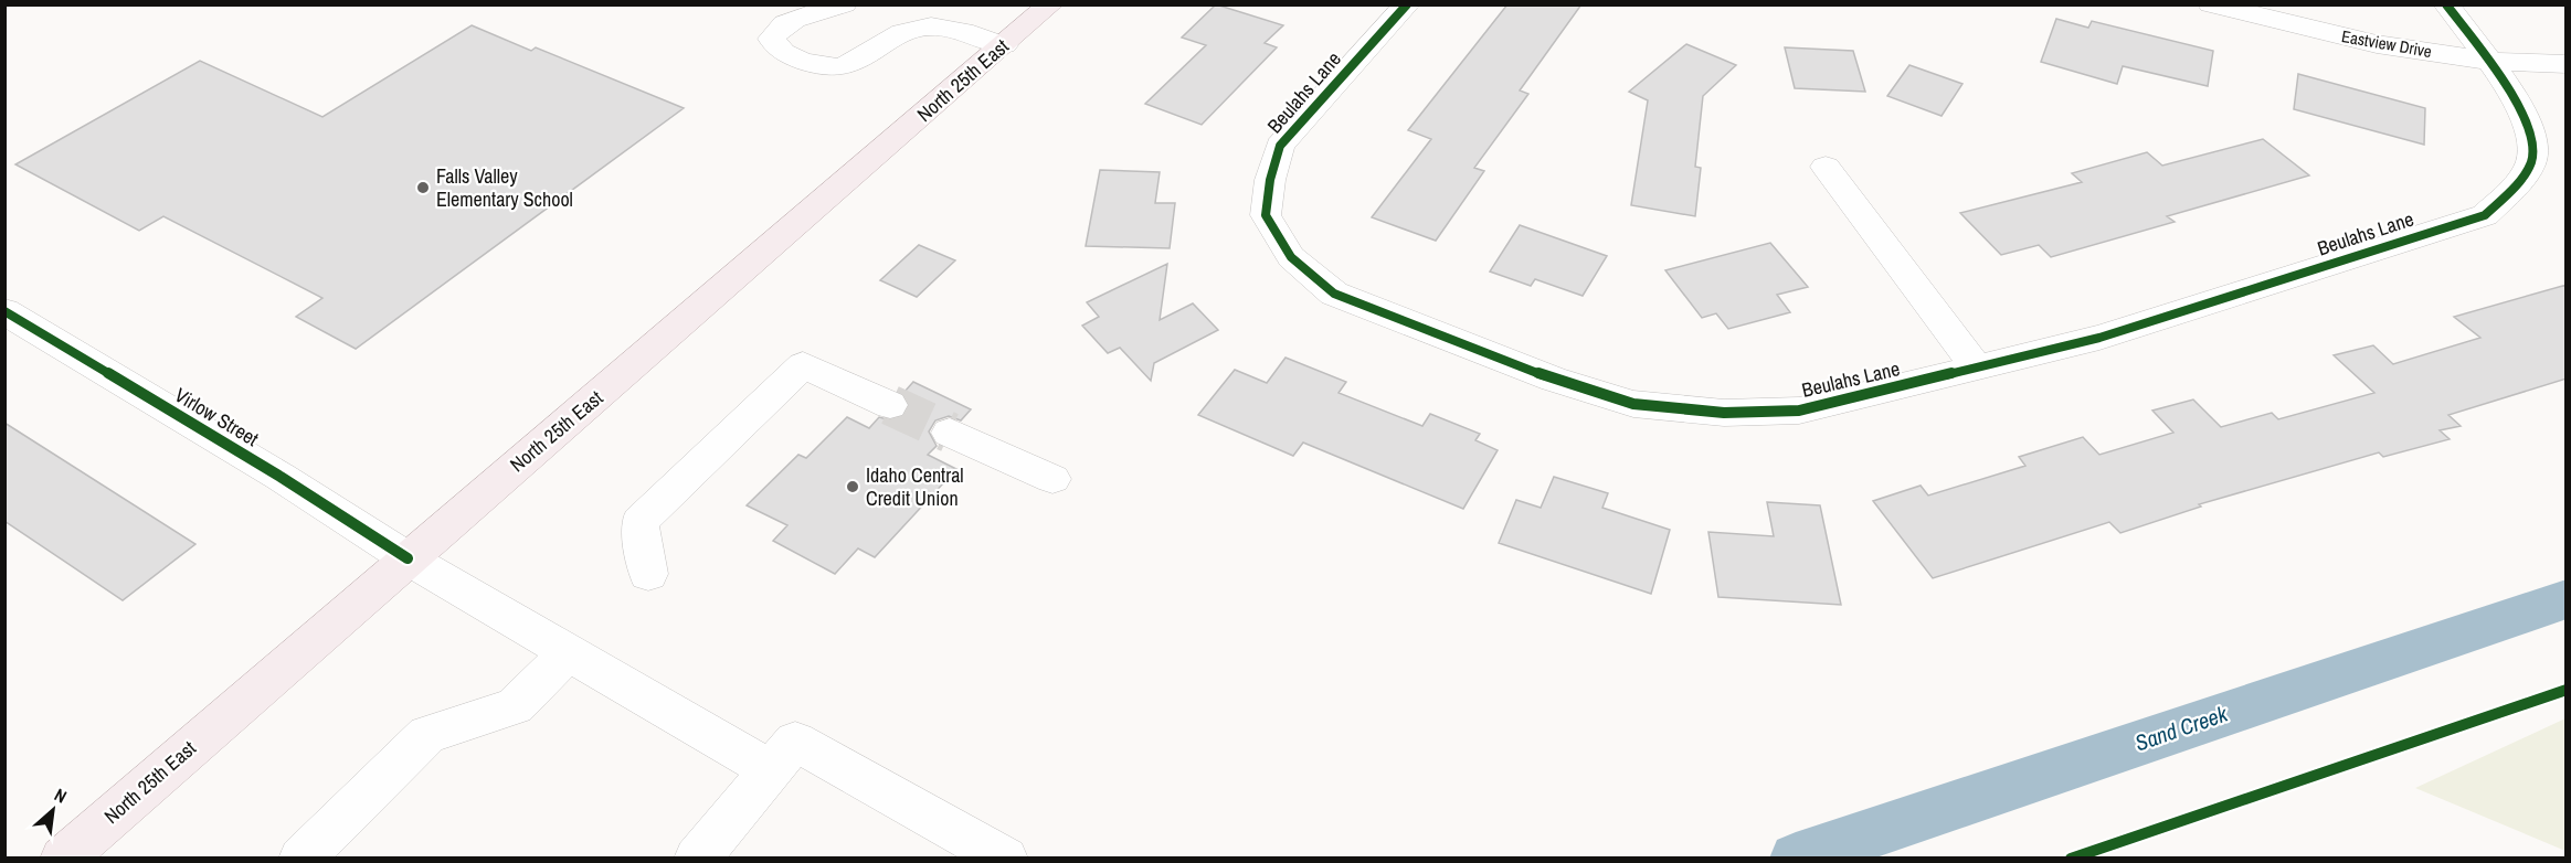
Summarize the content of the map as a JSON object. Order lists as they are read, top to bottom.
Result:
{
  "streets": {
    "main road": ["North 25th East"],
    "street": ["Eastview Drive", "Beulahs Lane", "Virlow Street"]
  },
  "crossings": [
    ["Eastview Drive", "Beulahs Lane"],
    ["North 25th East", "Virlow Street"]
  ],
  "water": ["Sand Creek"],
  "places": ["Falls Valley Elementary School", "Idaho Central Credit Union"],
  "north": "top right"
}
